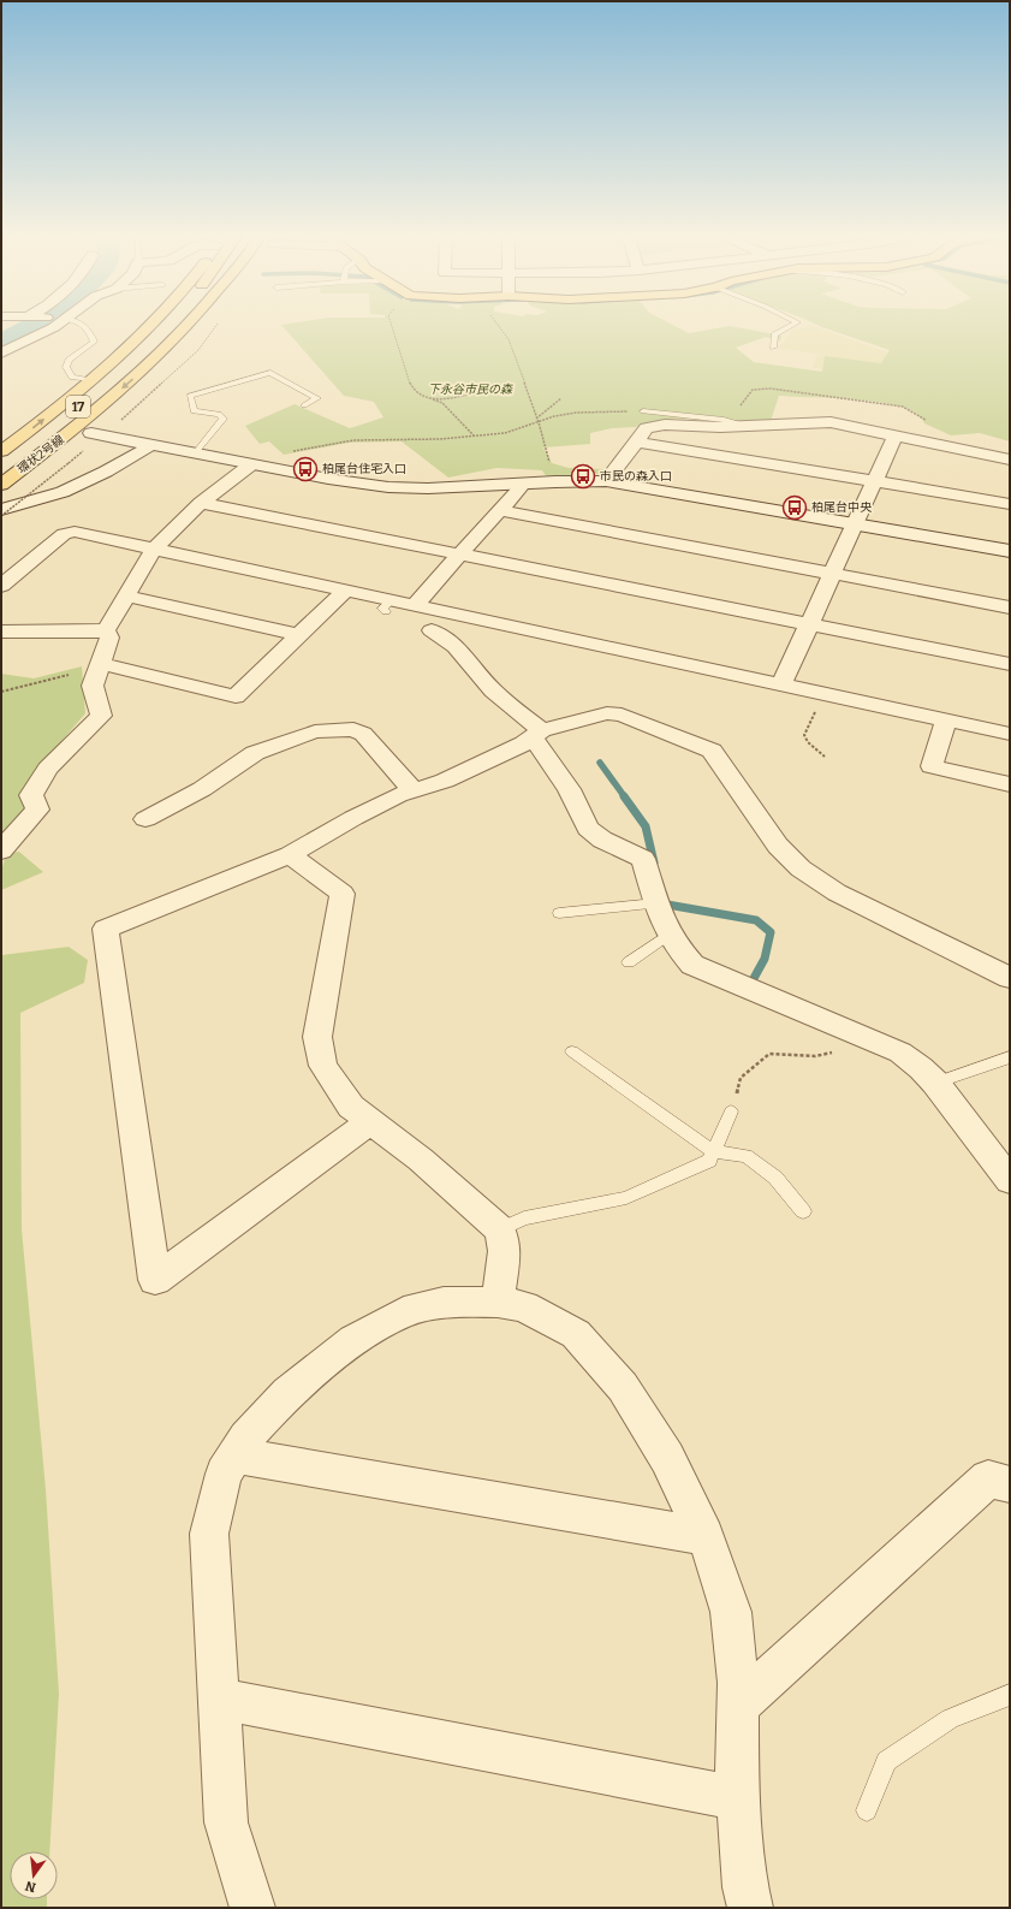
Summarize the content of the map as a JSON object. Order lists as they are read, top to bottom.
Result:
{
  "streets": {
    "main road": ["17", "環状2号線"]
  },
  "parks": ["下永谷市民の森"],
  "places": {
    "bus stop": ["柏尾台住宅入口", "市民の森入口", "柏尾台中央"]
  },
  "north": "bottom"
}
